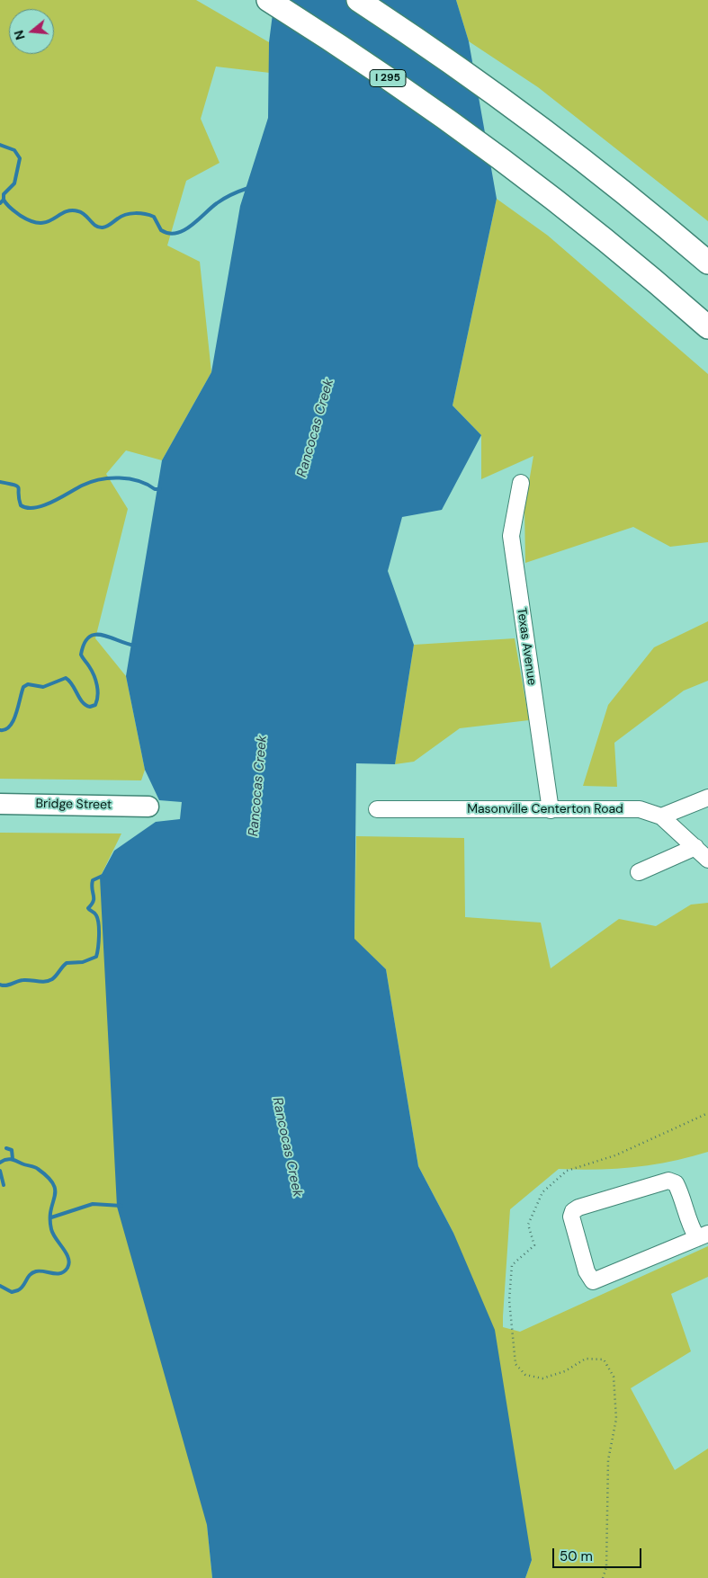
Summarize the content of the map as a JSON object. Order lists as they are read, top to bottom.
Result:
{
  "streets": {
    "highway": ["I 295"],
    "main road": ["Bridge Street"],
    "street": ["Texas Avenue", "Masonville Centerton Road"]
  },
  "crossings": [
    ["Texas Avenue", "Masonville Centerton Road"]
  ],
  "water": ["Rancocas Creek"],
  "scale_bar": "50 m",
  "north": "left"
}
